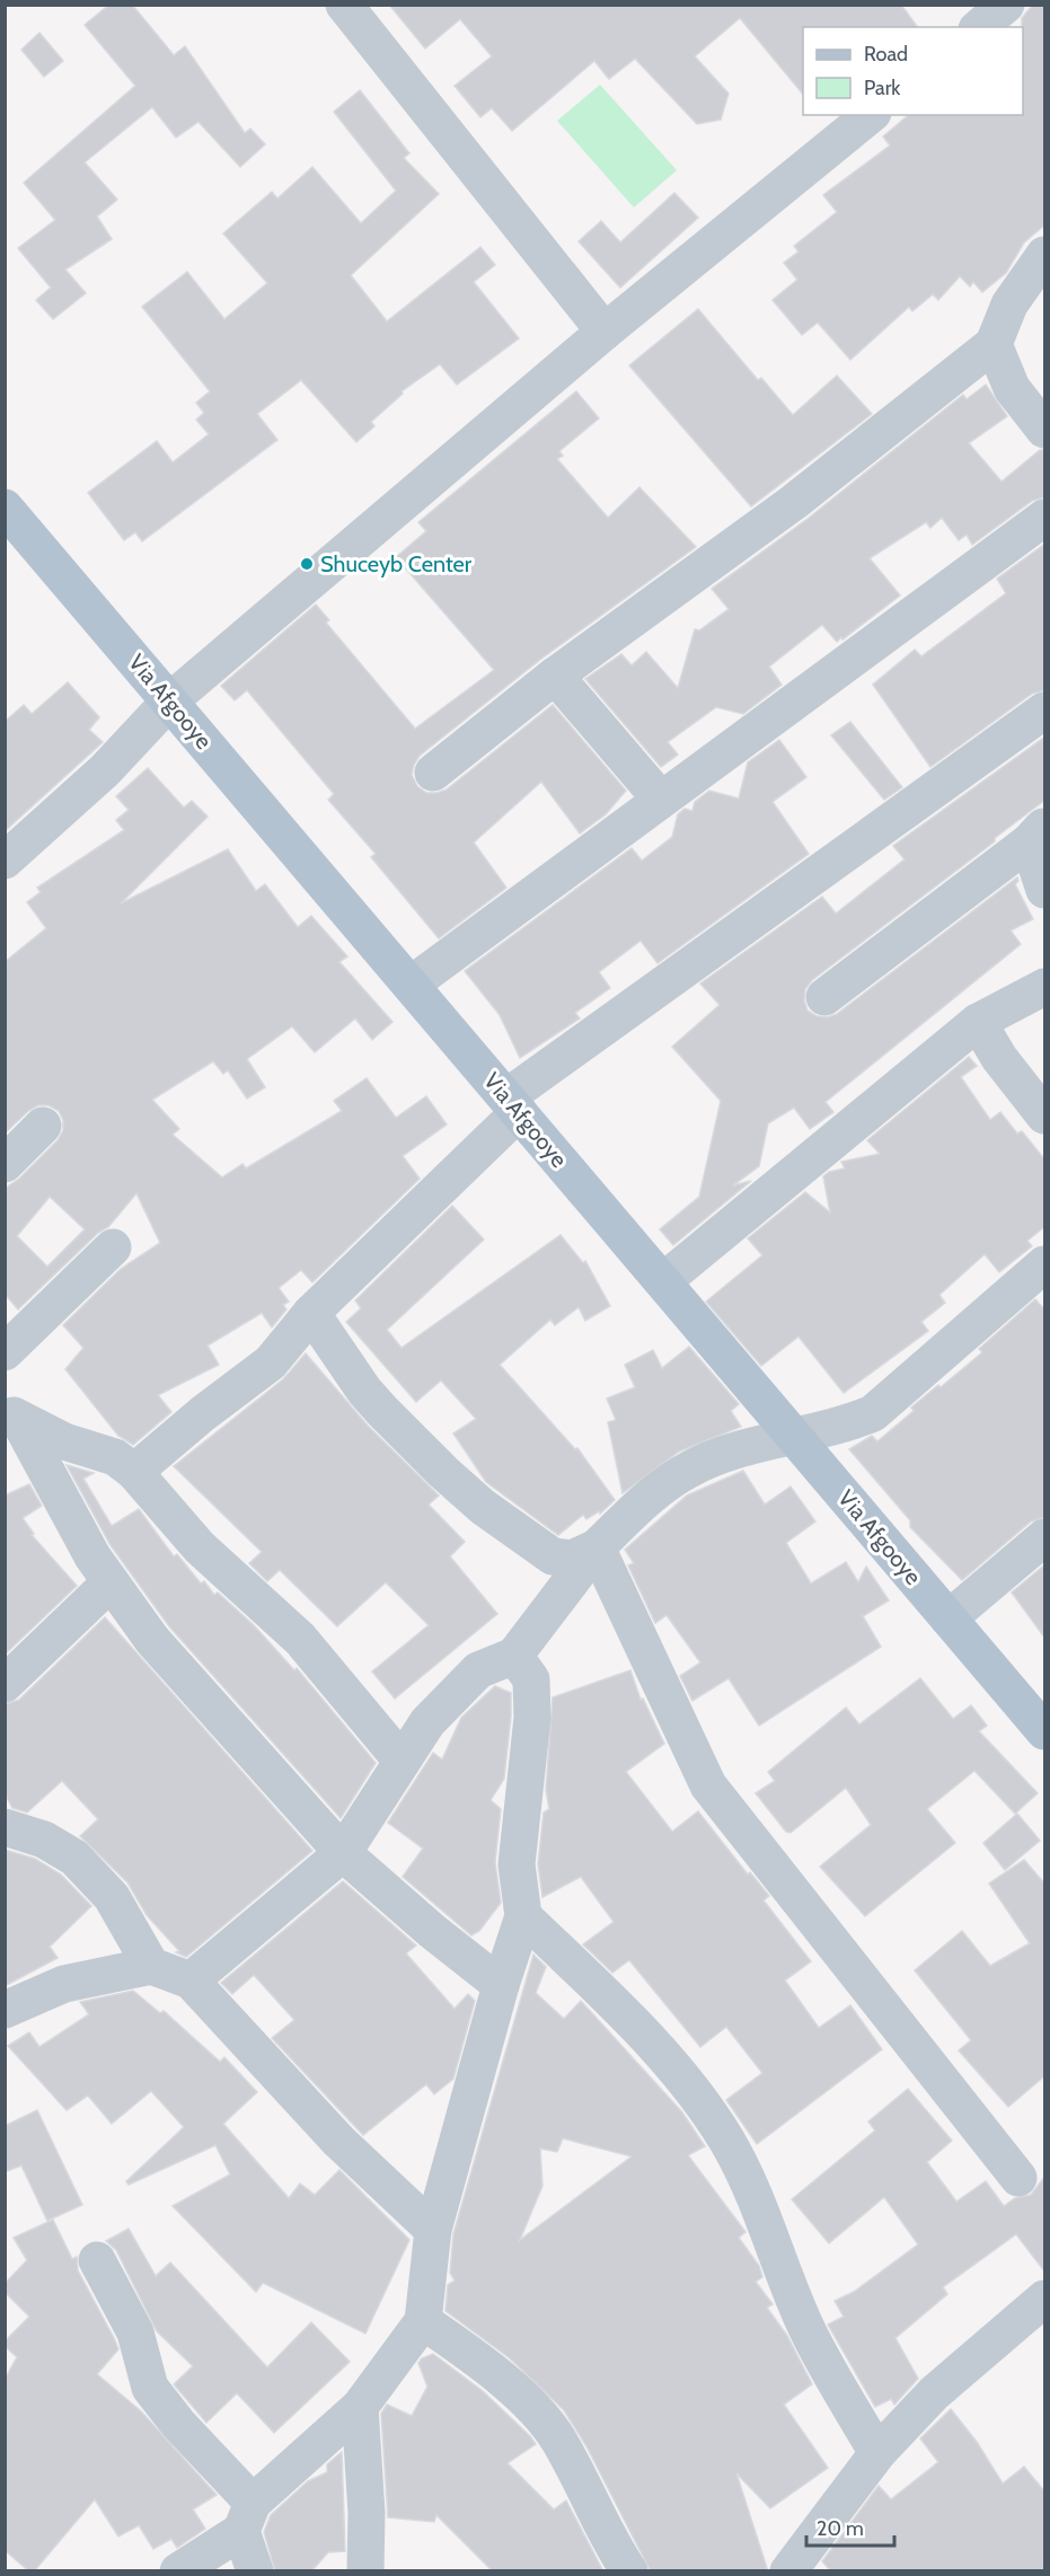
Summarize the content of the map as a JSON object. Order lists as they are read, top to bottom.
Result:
{
  "streets": {
    "main road": ["Via Afgooye"]
  },
  "places": ["Shuceyb Center"],
  "legend": ["Road", "Park"],
  "scale_bar": "20 m"
}
